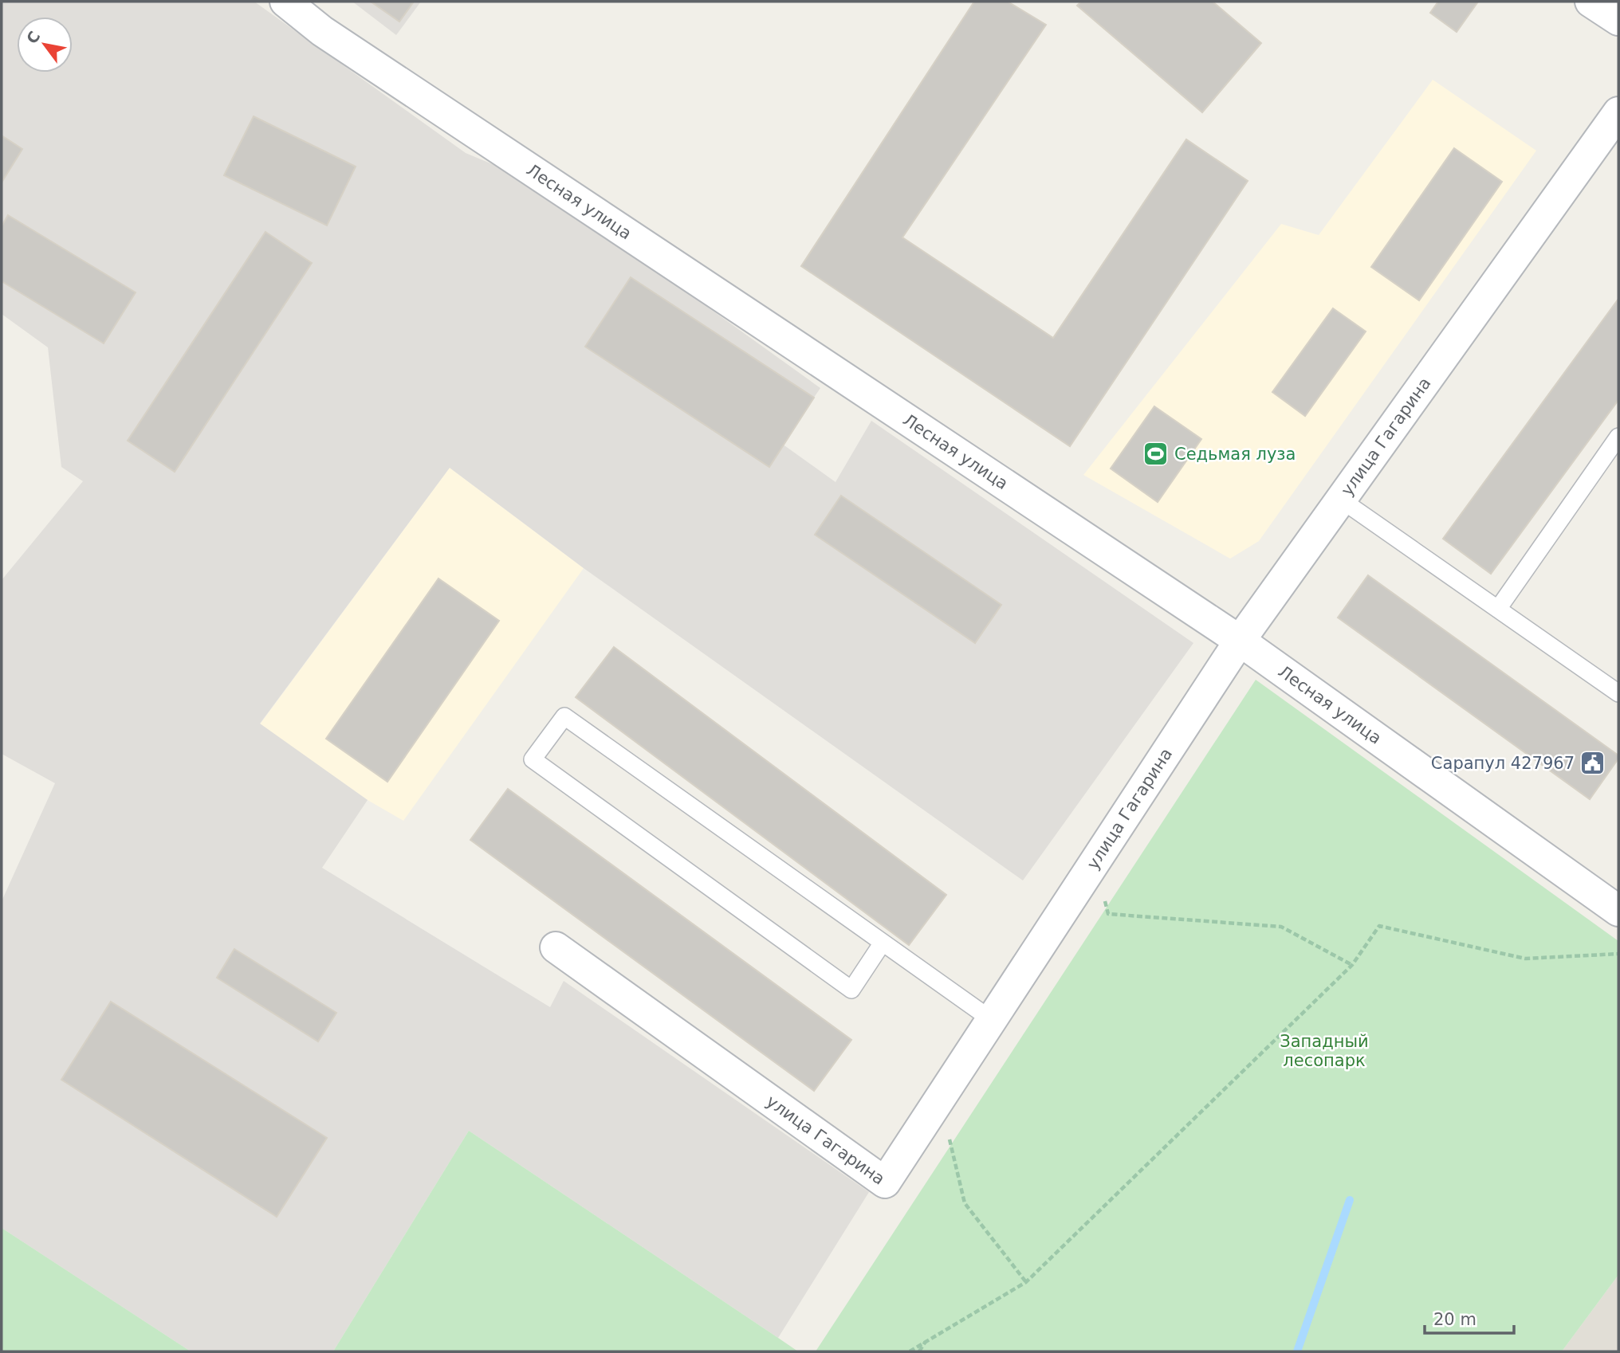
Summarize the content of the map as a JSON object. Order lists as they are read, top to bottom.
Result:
{
  "streets": {
    "street": ["Лесная улица", "улица Гагарина"]
  },
  "crossings": [
    ["Лесная улица", "улица Гагарина"]
  ],
  "parks": ["Западный лесопарк"],
  "places": {
    "sports": ["Седьмая луза"],
    "public building": ["Сарапул 427967"]
  },
  "scale_bar": "20 m",
  "north": "top left"
}
